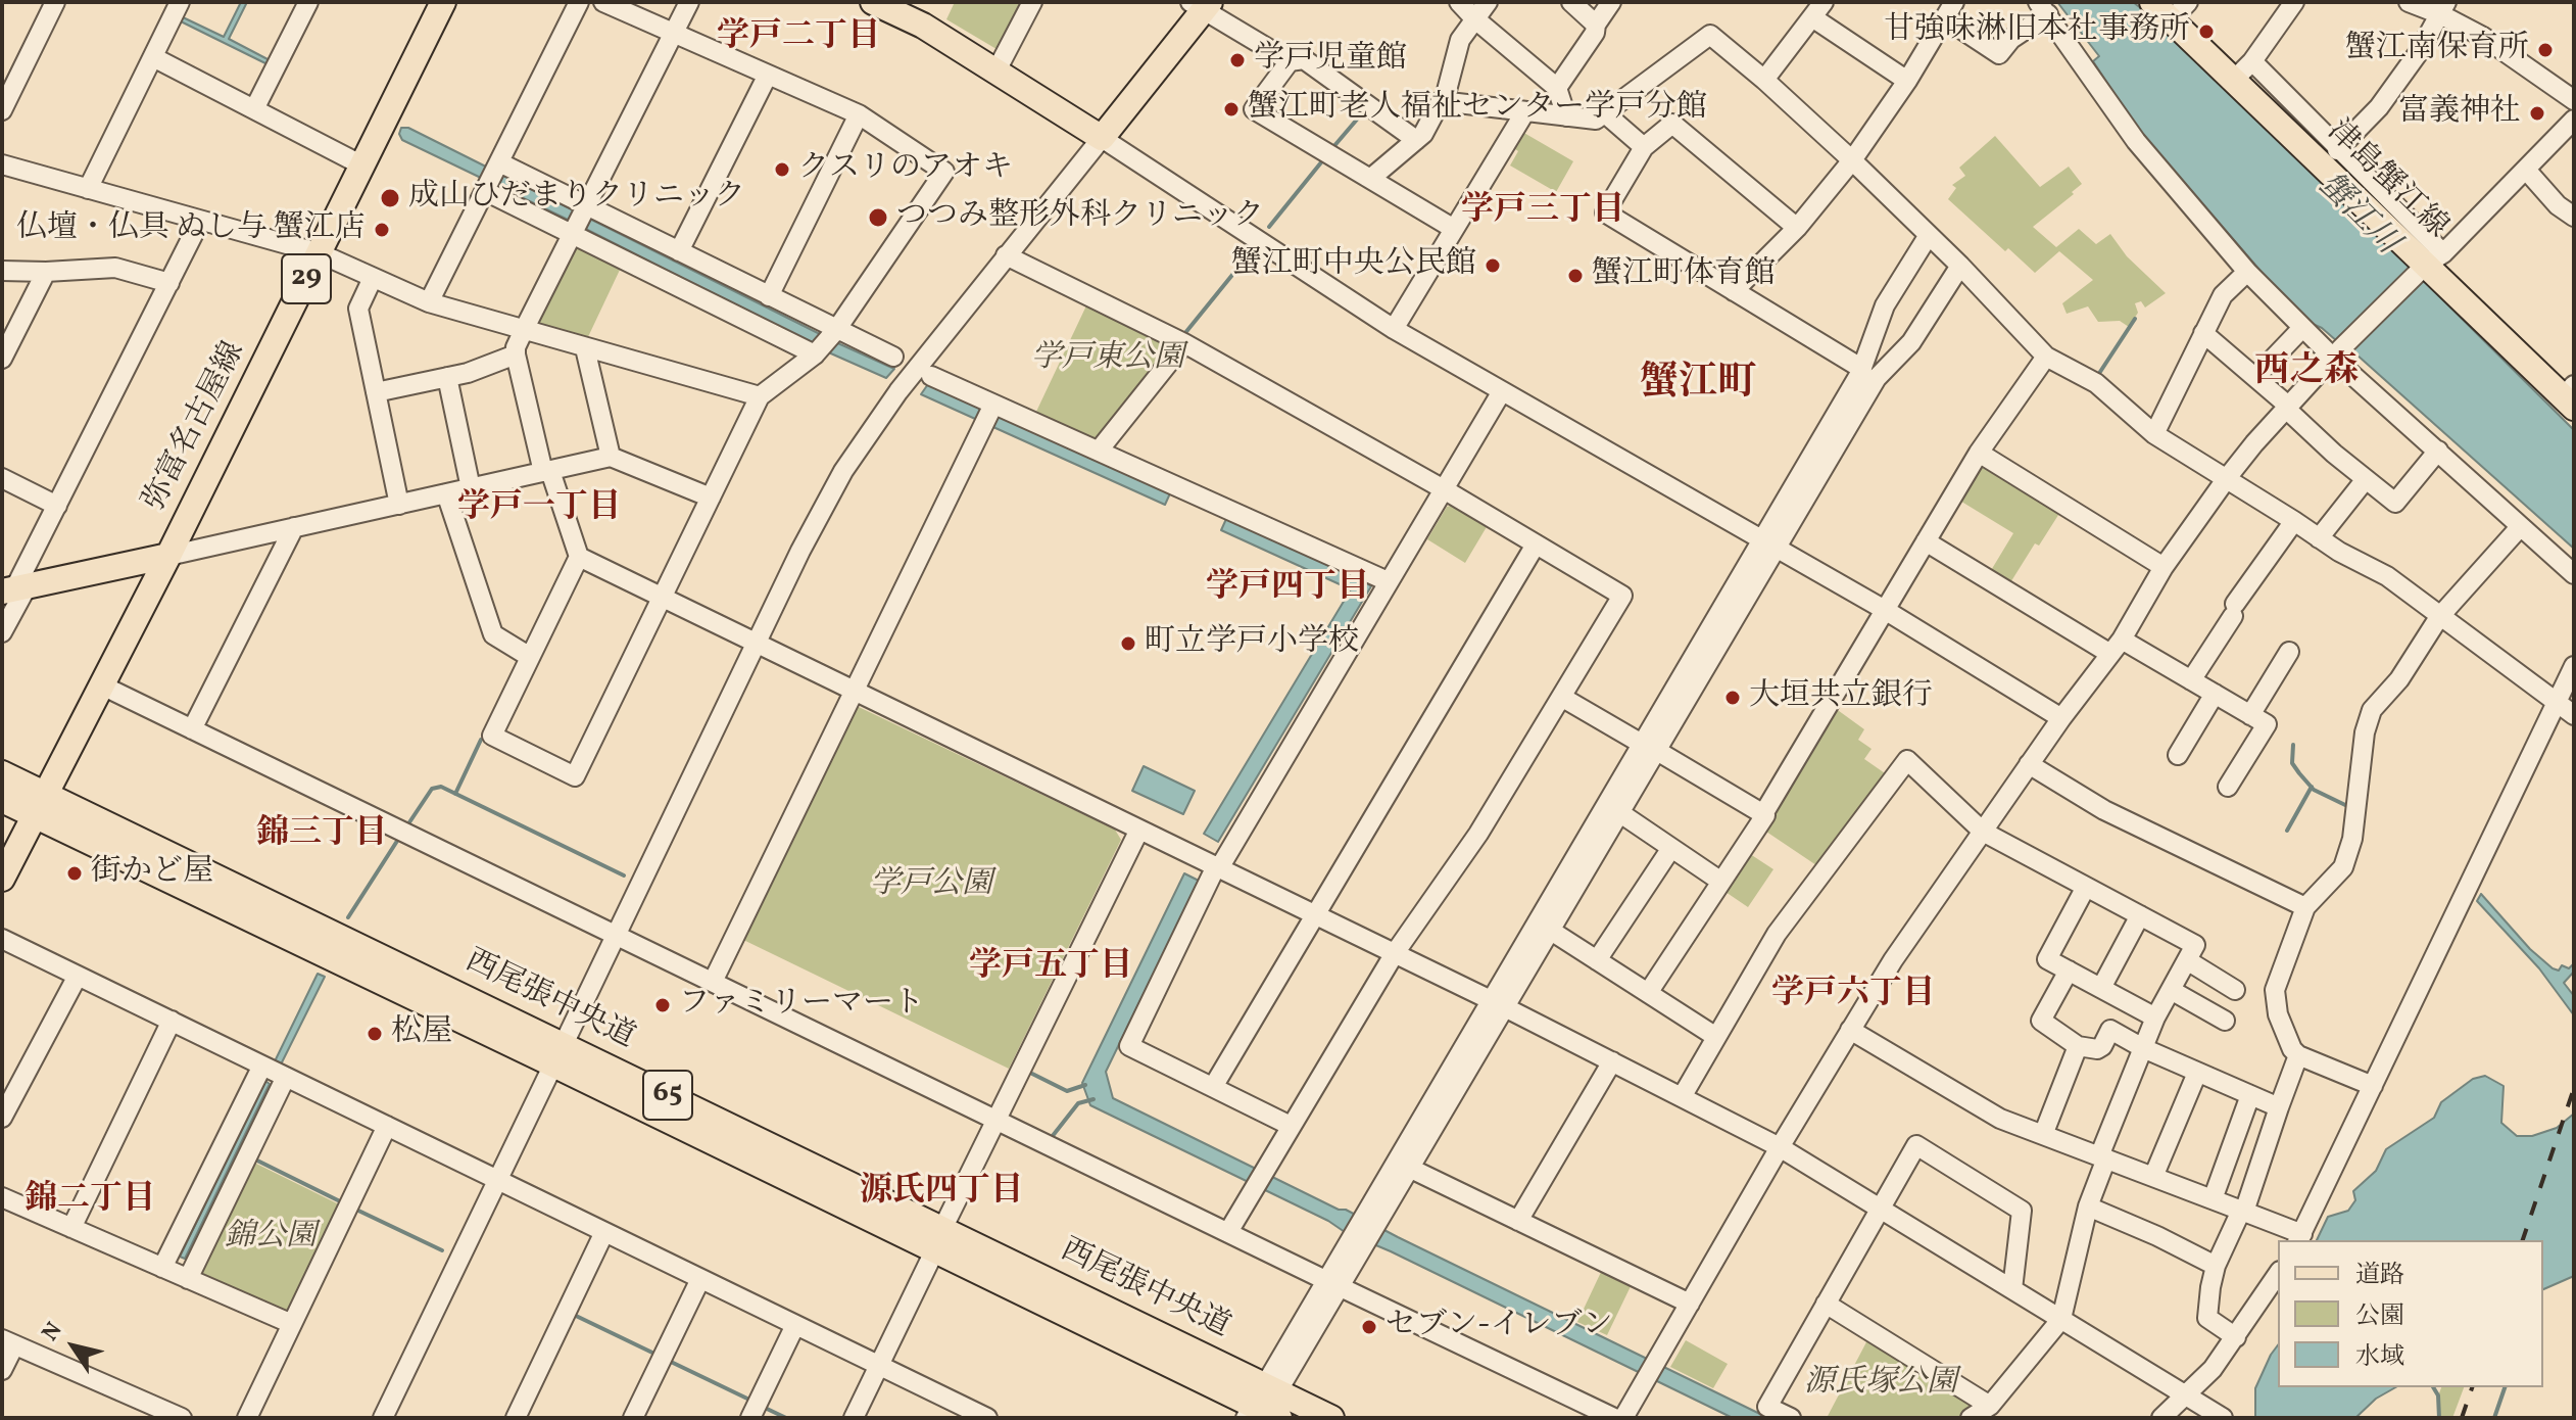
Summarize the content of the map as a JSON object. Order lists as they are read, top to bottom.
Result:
{
  "streets": {
    "main road": [
      "津島蟹江線",
      "29",
      "弥富名古屋線",
      "西尾張中央道",
      "65"
    ]
  },
  "crossings": [
    ["弥富名古屋線", "西尾張中央道"]
  ],
  "districts": [
    "学戸二丁目",
    "学戸三丁目",
    "西之森",
    "蟹江町",
    "学戸一丁目",
    "学戸四丁目",
    "錦三丁目",
    "学戸五丁目",
    "学戸六丁目",
    "源氏四丁目",
    "錦二丁目"
  ],
  "water": ["蟹江川"],
  "parks": [
    "学戸東公園",
    "学戸公園",
    "錦公園",
    "源氏塚公園"
  ],
  "places": [
    "甘強味淋旧本社事務所",
    "蟹江南保育所",
    "学戸児童館",
    "蟹江町老人福祉センター学戸分館",
    "富義神社",
    "クスリのアオキ",
    "成山ひだまりクリニック",
    "つつみ整形外科クリニック",
    "仏壇・仏具 ぬし与 蟹江店",
    "蟹江町中央公民館",
    "蟹江町体育館",
    "町立学戸小学校",
    "大垣共立銀行",
    "街かど屋",
    "ファミリーマート",
    "松屋",
    "セブン-イレブン"
  ],
  "legend": ["道路", "公園", "水域"],
  "north": "top left"
}
